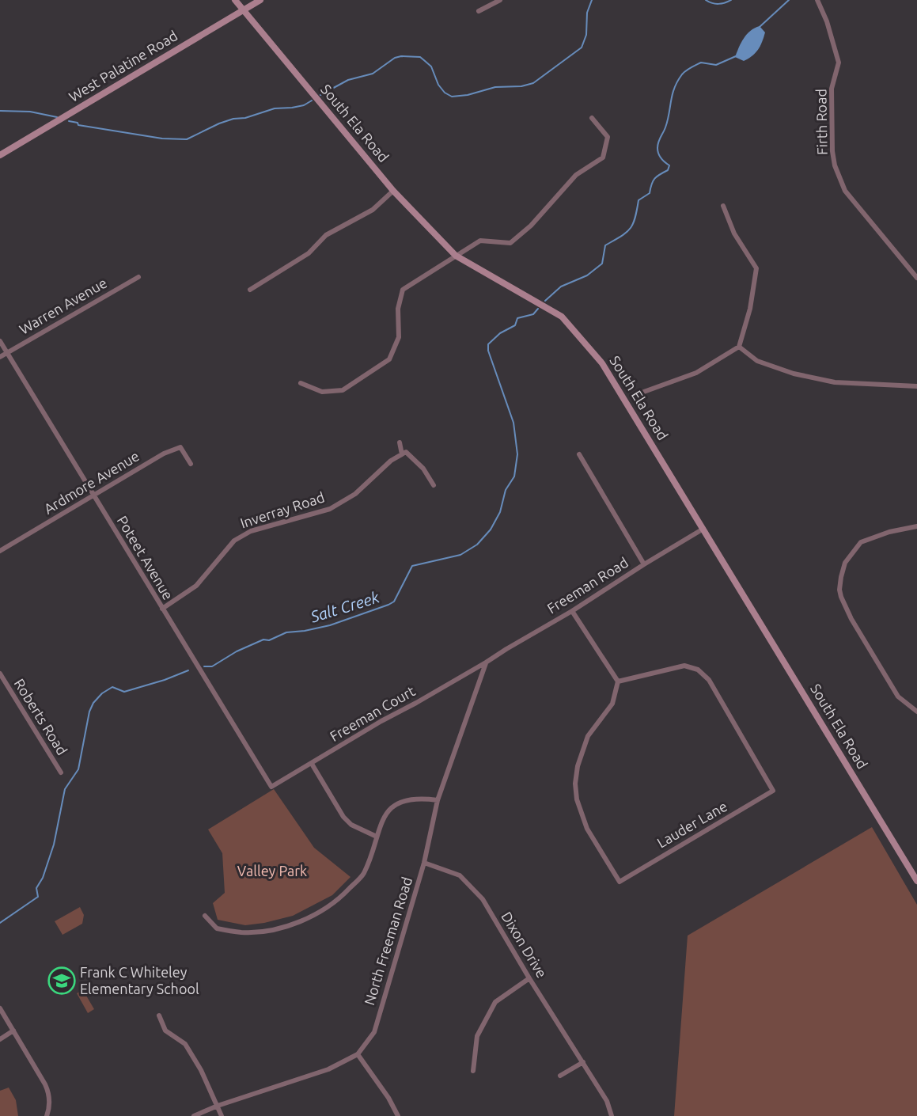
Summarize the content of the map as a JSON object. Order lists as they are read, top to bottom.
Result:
{
  "streets": {
    "main road": ["West Palatine Road", "South Ela Road"],
    "street": [
      "Firth Road",
      "Warren Avenue",
      "Ardmore Avenue",
      "Inverray Road",
      "Poteet Avenue",
      "Freeman Road",
      "Freeman Court",
      "Roberts Road",
      "Lauder Lane",
      "North Freeman Road",
      "Dixon Drive"
    ]
  },
  "crossings": [
    ["West Palatine Road", "South Ela Road"],
    ["South Ela Road", "Freeman Road"],
    ["Warren Avenue", "Poteet Avenue"],
    ["Ardmore Avenue", "Poteet Avenue"],
    ["Inverray Road", "Poteet Avenue"],
    ["Poteet Avenue", "Freeman Court"],
    ["Freeman Road", "Freeman Court"],
    ["Freeman Road", "North Freeman Road"],
    ["Freeman Court", "North Freeman Road"],
    ["North Freeman Road", "Dixon Drive"]
  ],
  "water": ["Salt Creek"],
  "parks": ["Valley Park"],
  "places": {
    "school or university": ["Frank C Whiteley Elementary School"]
  }
}
